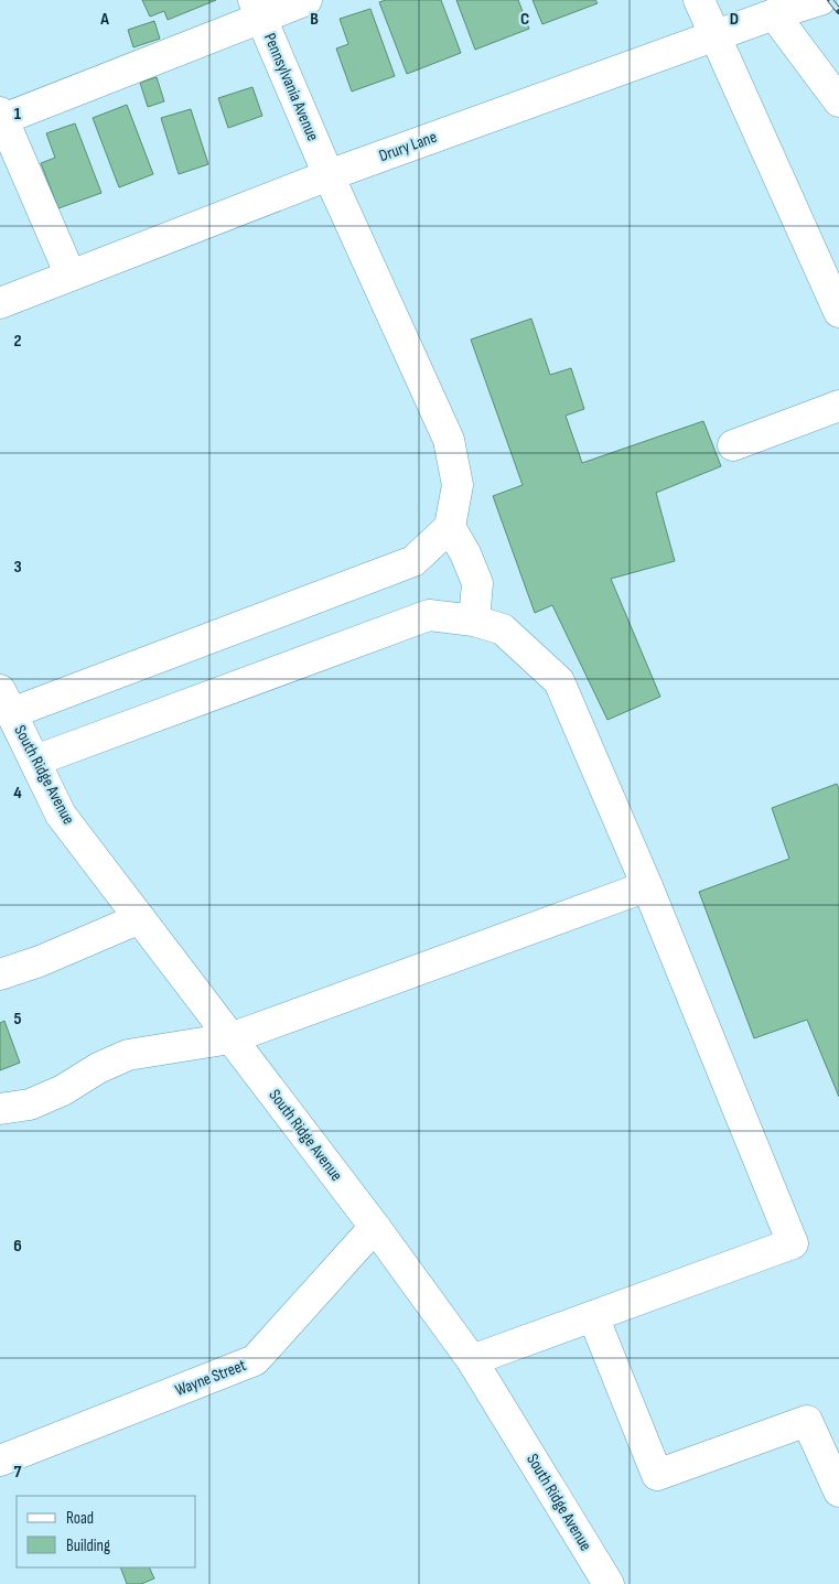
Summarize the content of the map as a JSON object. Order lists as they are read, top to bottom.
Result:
{
  "streets": {
    "street": [
      "Pennsylvania Avenue",
      "Drury Lane",
      "South Ridge Avenue",
      "Wayne Street"
    ]
  },
  "crossings": [
    ["Pennsylvania Avenue", "Drury Lane"],
    ["South Ridge Avenue", "Wayne Street"]
  ],
  "legend": ["Road", "Building"],
  "grid": {
    "columns": [
      "A",
      "B",
      "C",
      "D"
    ],
    "rows": [
      "1",
      "2",
      "3",
      "4",
      "5",
      "6",
      "7"
    ]
  }
}
